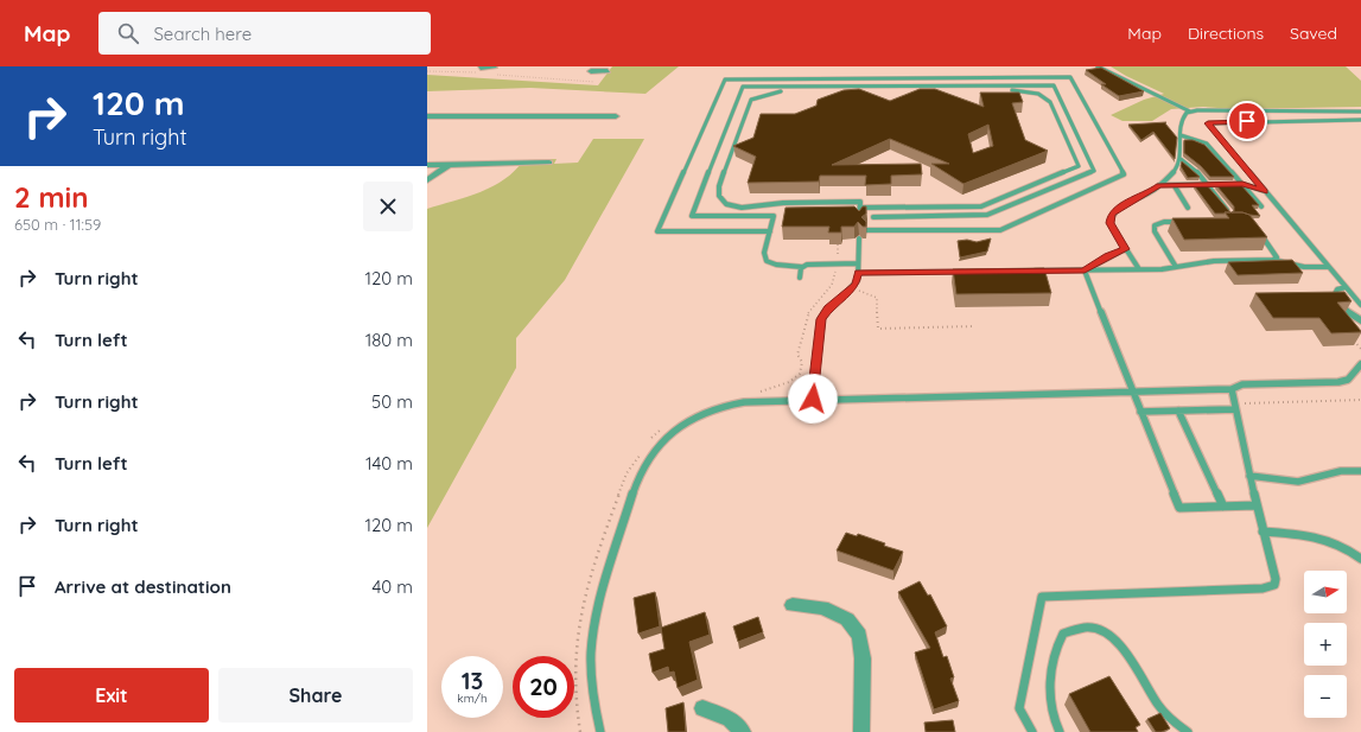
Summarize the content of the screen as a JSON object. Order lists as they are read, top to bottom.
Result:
{
  "north": "right",
  "page": {
    "header": "Map",
    "search": "Search here",
    "nav": ["Map", "Directions", "Saved"],
    "turn": ["120 m", "Turn right"],
    "heading": ["2 min", "650 m · 11:59"],
    "list": [
      {
        "name": "Turn right",
        "value": "120 m"
      },
      {
        "name": "Turn left",
        "value": "180 m"
      },
      {
        "name": "Turn right",
        "value": "50 m"
      },
      {
        "name": "Turn left",
        "value": "140 m"
      },
      {
        "name": "Turn right",
        "value": "120 m"
      },
      {
        "name": "Arrive at destination",
        "value": "40 m"
      }
    ],
    "map_buttons": ["+", "−"],
    "speed": "13 km/h",
    "limit": "20",
    "buttons": ["Exit", "Share"]
  }
}
